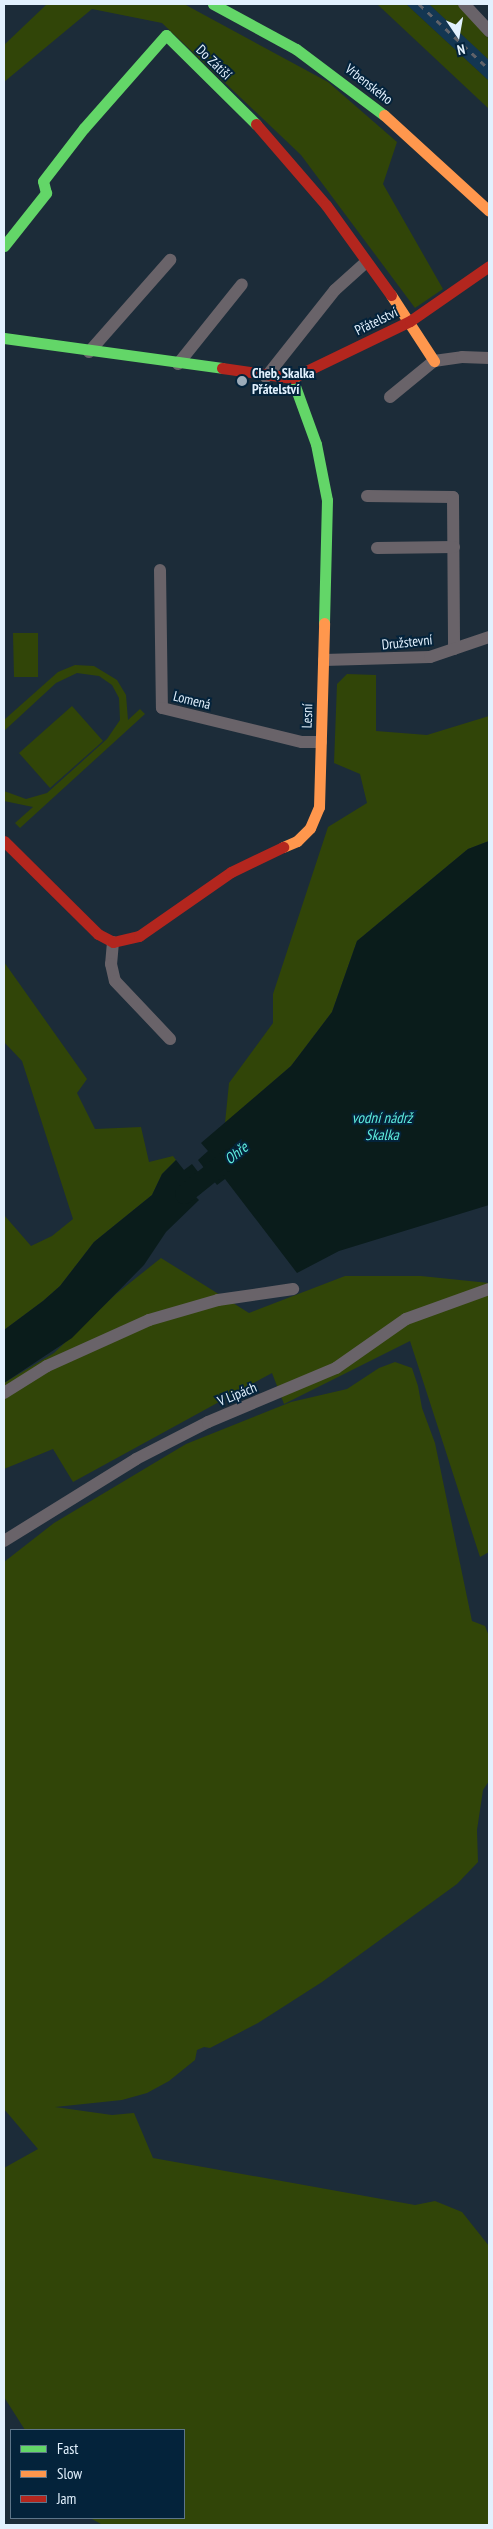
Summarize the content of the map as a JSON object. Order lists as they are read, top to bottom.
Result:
{
  "streets": {
    "street": [
      "Do Zátiší",
      "Vrbenského",
      "Přátelství",
      "Družstevní",
      "Lomená",
      "Lesní",
      "V Lipách"
    ]
  },
  "crossings": [
    ["Do Zátiší", "Přátelství"],
    ["Přátelství", "Lesní"],
    ["Družstevní", "Lesní"],
    ["Lomená", "Lesní"]
  ],
  "water": ["vodní nádrž Skalka", "Ohře"],
  "places": ["Cheb, Skalka Přátelství"],
  "legend": ["Fast", "Slow", "Jam"],
  "north": "bottom"
}
